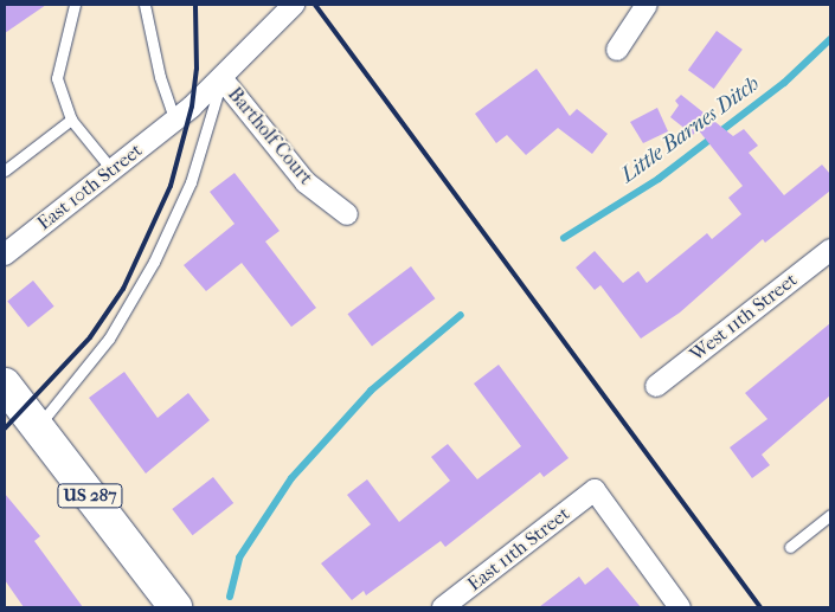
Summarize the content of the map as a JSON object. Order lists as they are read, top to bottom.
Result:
{
  "streets": {
    "highway": ["US 287"],
    "street": [
      "Bartholf Court",
      "East 10th Street",
      "West 11th Street",
      "East 11th Street"
    ]
  },
  "crossings": [
    ["Bartholf Court", "East 10th Street"]
  ],
  "water": ["Little Barnes Ditch"]
}
